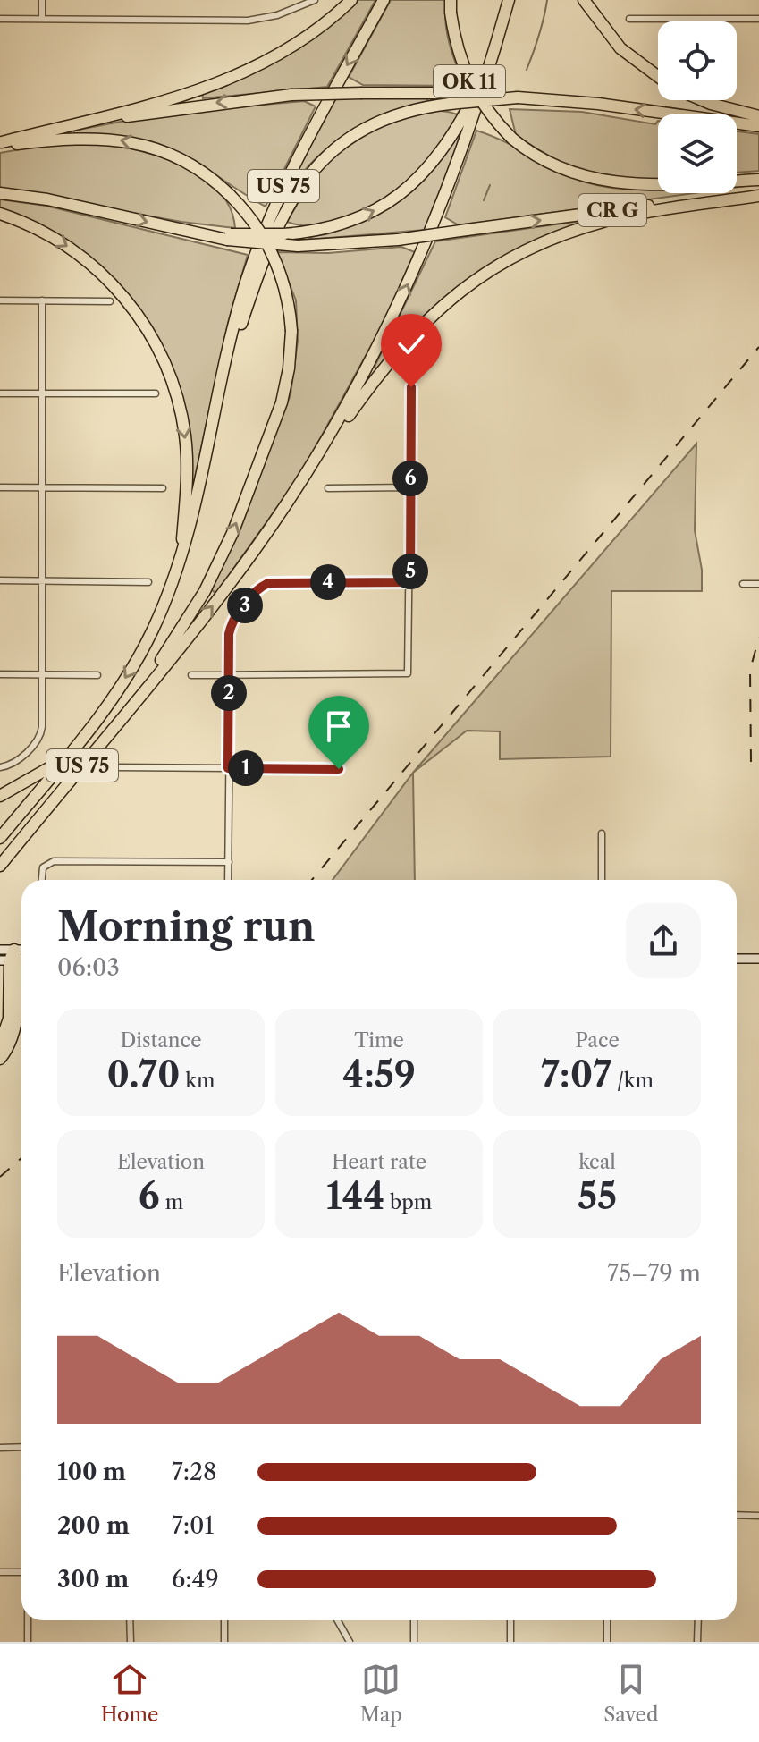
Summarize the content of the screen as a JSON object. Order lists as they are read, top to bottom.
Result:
{
  "streets": {
    "highway": ["OK 11", "US 75", "CR G"]
  },
  "page": {
    "pins": [
      "6",
      "5",
      "4",
      "3",
      "2",
      "1"
    ],
    "heading": ["Morning run", "06:03"],
    "stats": [
      ["Distance", "0.70 km"],
      ["Time", "4:59"],
      ["Pace", "7:07 /km"],
      ["Elevation", "6 m"],
      ["Heart rate", "144 bpm"],
      ["kcal", "55"]
    ],
    "chart": ["Elevation", "75–79 m"],
    "list": [
      {
        "name": "100 m",
        "note": "7:28"
      },
      {
        "name": "200 m",
        "note": "7:01"
      },
      {
        "name": "300 m",
        "note": "6:49"
      }
    ],
    "tabs": ["Home", "Map", "Saved"]
  }
}
